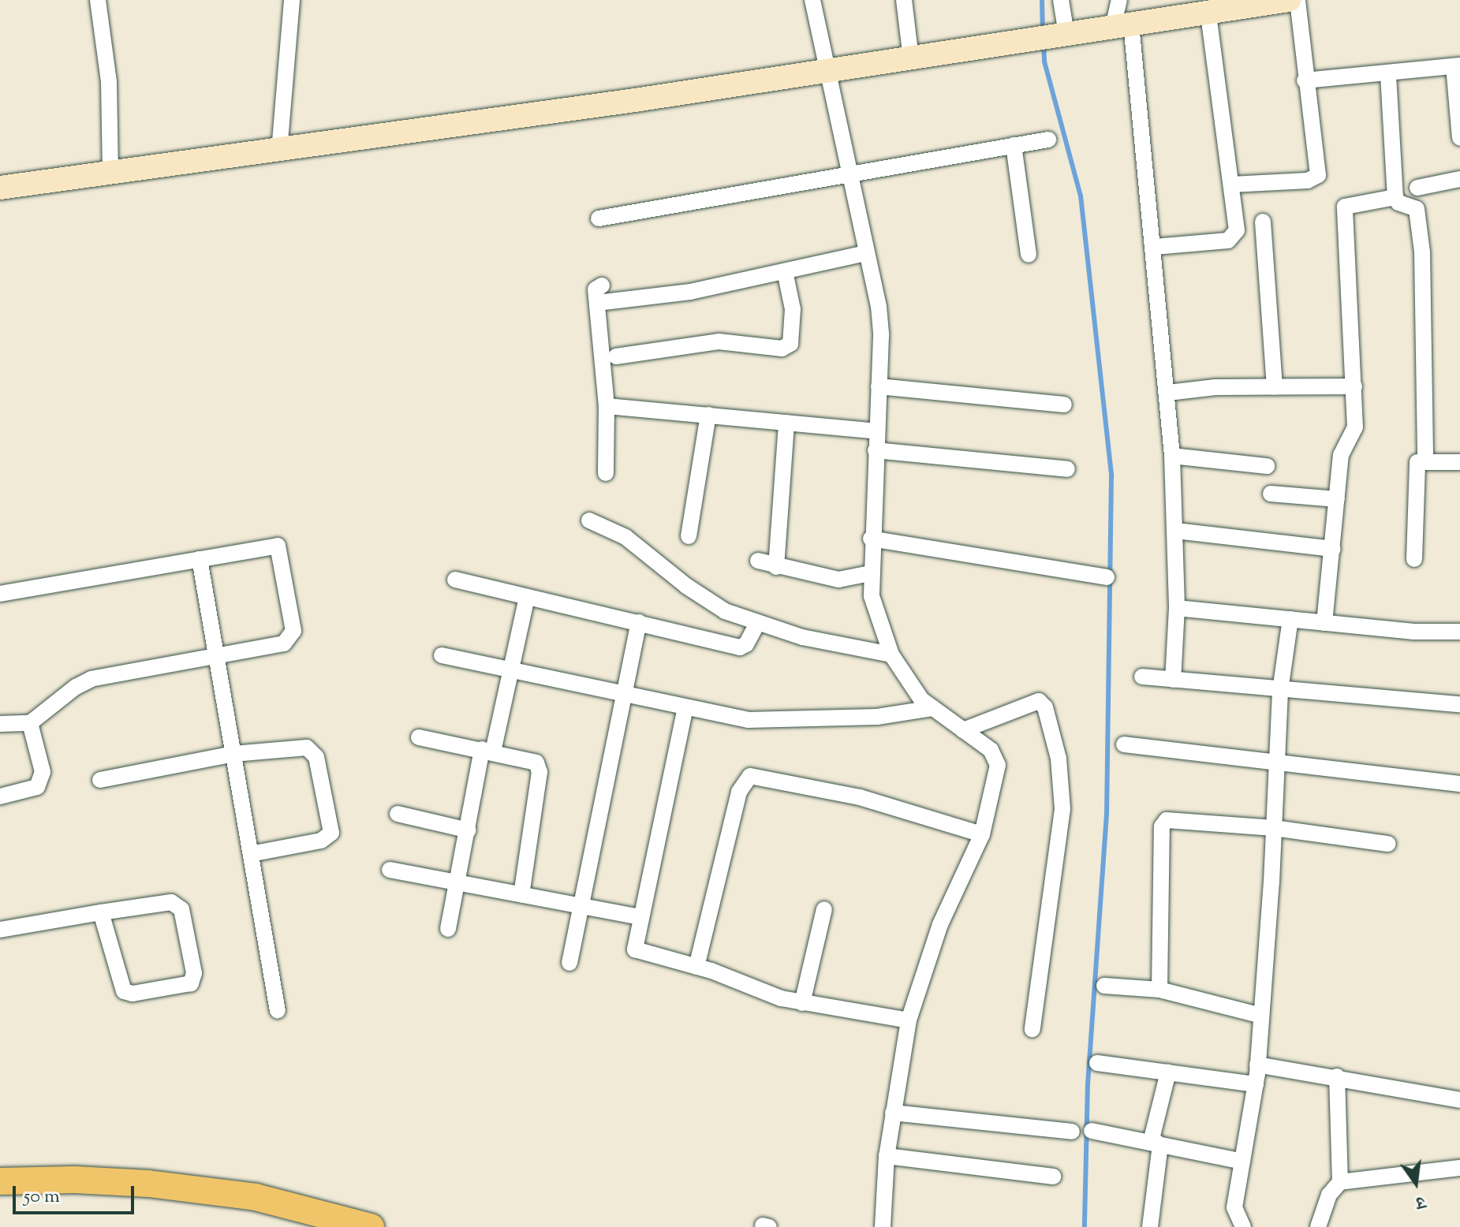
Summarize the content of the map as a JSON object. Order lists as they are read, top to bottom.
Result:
{
  "scale_bar": "50 m",
  "north": "bottom"
}
